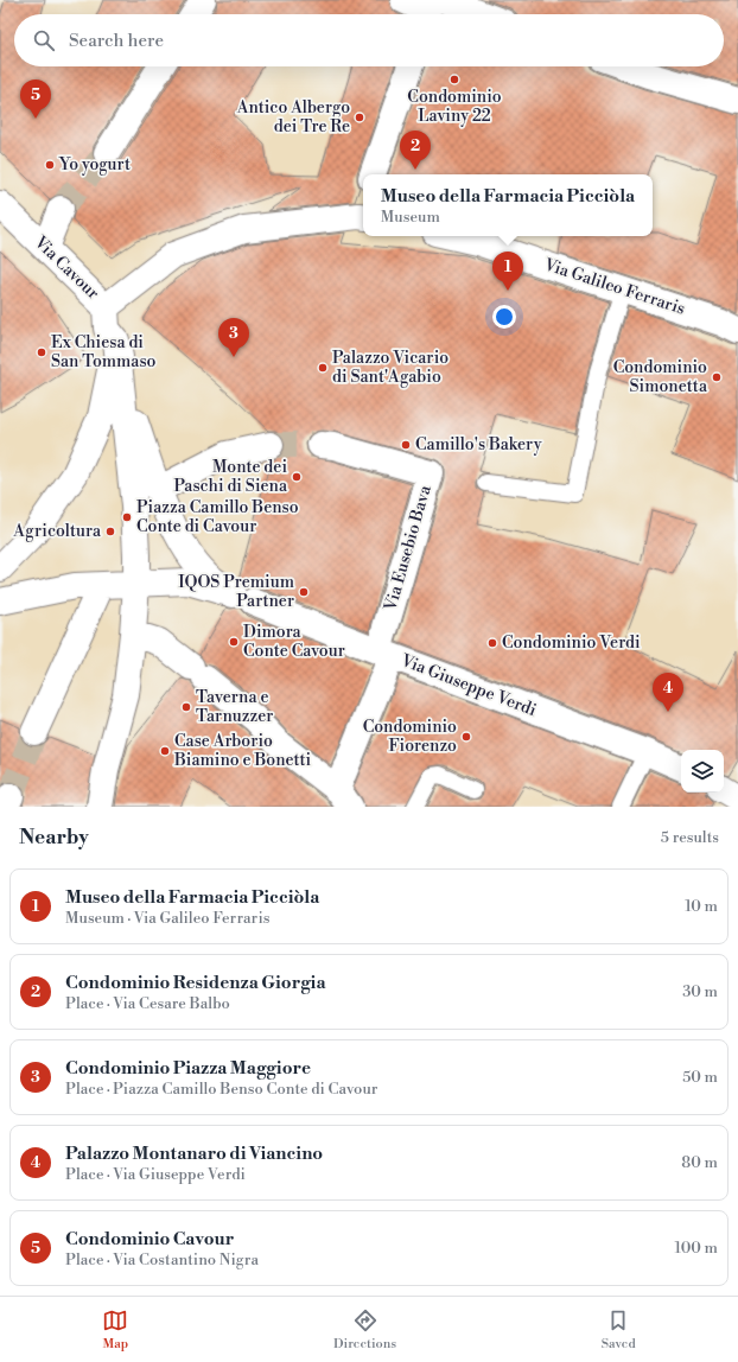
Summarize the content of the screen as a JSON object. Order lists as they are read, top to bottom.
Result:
{
  "streets": {
    "street": [
      "Via Cavour",
      "Via Galileo Ferraris",
      "Via Eusebio Bava",
      "Via Giuseppe Verdi"
    ]
  },
  "crossings": [
    ["Via Eusebio Bava", "Via Giuseppe Verdi"]
  ],
  "places": [
    "Condominio Laviny 22",
    "Antico Albergo dei Tre Re",
    "Yo yogurt",
    "Ex Chiesa di San Tommaso",
    "Palazzo Vicario di Sant'Agabio",
    "Condominio Simonetta",
    "Camillo's Bakery",
    "Monte dei Paschi di Siena",
    "Piazza Camillo Benso Conte di Cavour",
    "Agricoltura",
    "IQOS Premium Partner",
    "Dimora Conte Cavour",
    "Condominio Verdi",
    "Taverna e Tarnuzzer",
    "Condominio Fiorenzo",
    "Case Arborio Biamino e Bonetti"
  ],
  "page": {
    "search": "Search here",
    "pins": [
      "5",
      "2",
      "1",
      "3",
      "4"
    ],
    "popup": ["Museo della Farmacia Picciòla", "Museum"],
    "heading": ["Nearby", "5 results"],
    "list": [
      {
        "mark": "1",
        "name": "Museo della Farmacia Picciòla",
        "note": "Museum · Via Galileo Ferraris",
        "value": "10 m"
      },
      {
        "mark": "2",
        "name": "Condominio Residenza Giorgia",
        "note": "Place · Via Cesare Balbo",
        "value": "30 m"
      },
      {
        "mark": "3",
        "name": "Condominio Piazza Maggiore",
        "note": "Place · Piazza Camillo Benso Conte di Cavour",
        "value": "50 m"
      },
      {
        "mark": "4",
        "name": "Palazzo Montanaro di Viancino",
        "note": "Place · Via Giuseppe Verdi",
        "value": "80 m"
      },
      {
        "mark": "5",
        "name": "Condominio Cavour",
        "note": "Place · Via Costantino Nigra",
        "value": "100 m"
      }
    ],
    "nav": ["Map", "Directions", "Saved"]
  }
}
